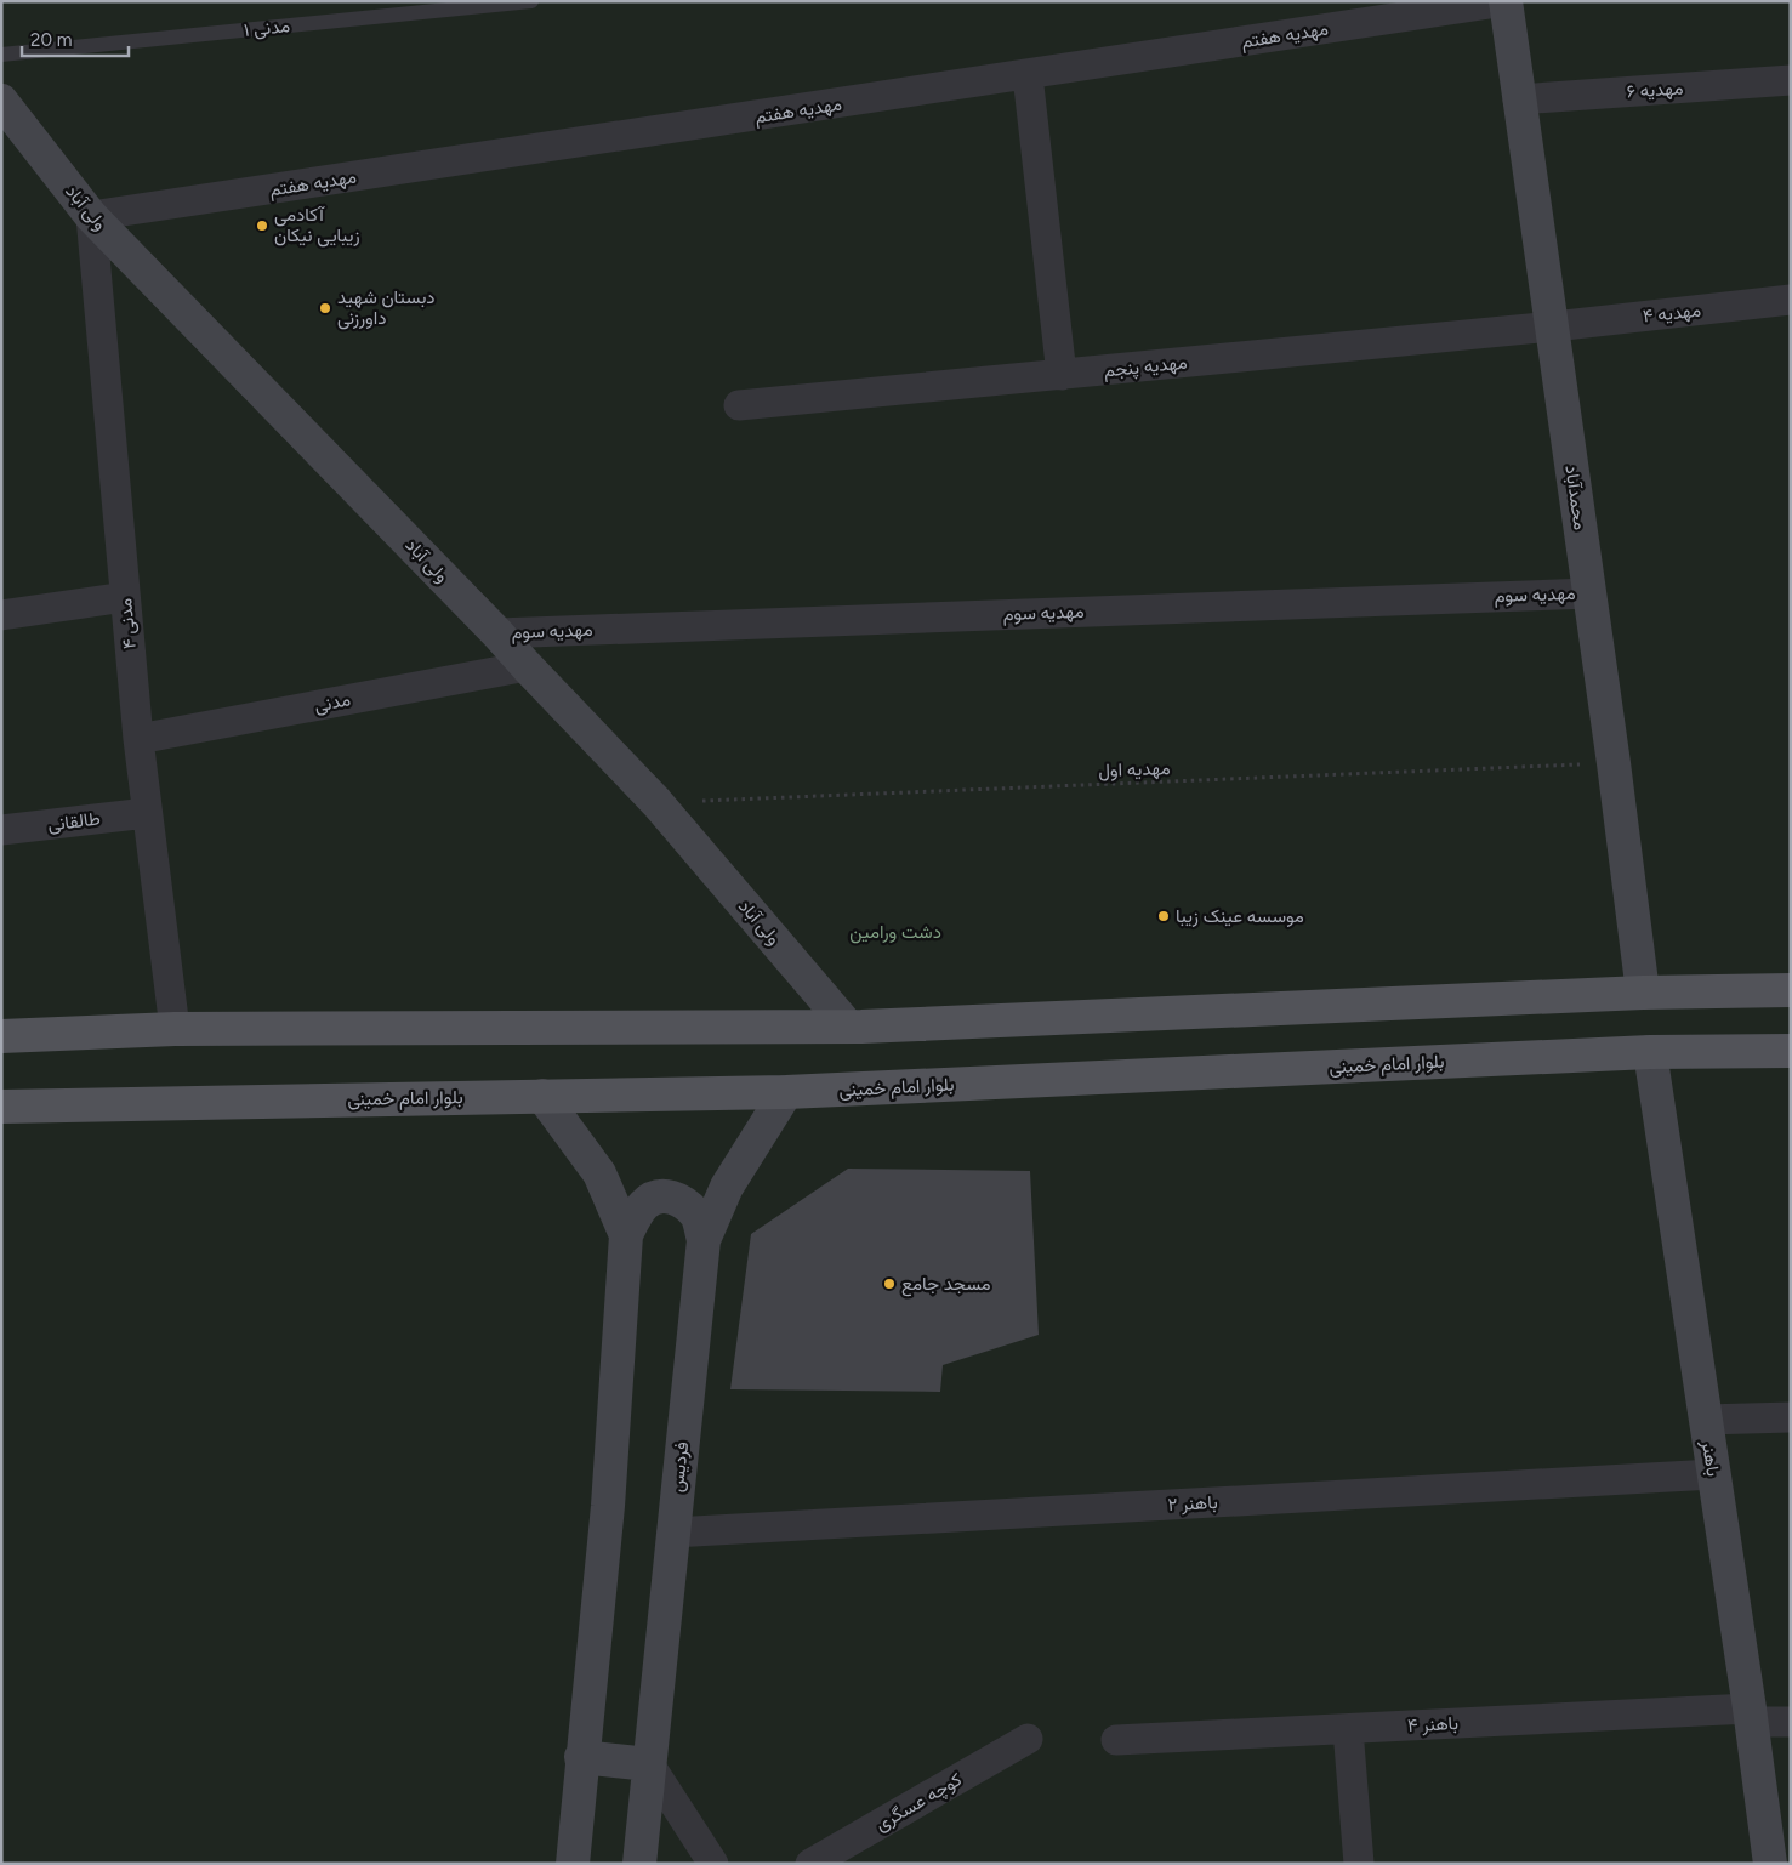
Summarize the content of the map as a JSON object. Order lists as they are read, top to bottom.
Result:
{
  "streets": {
    "main road": ["بلوار امام خمینی"],
    "street": [
      "مهدیه هفتم",
      "مهدیه ۶",
      "ولی آباد",
      "مهدیه ۴",
      "مهدیه پنجم",
      "محمدآباد",
      "مهدیه سوم",
      "مدنی ۴",
      "مدنی",
      "طالقانی",
      "باهنر",
      "فردیس",
      "باهنر ۲",
      "باهنر ۴",
      "کوچه عسگری"
    ],
    "lane": ["مدنی ۱"],
    "path": ["مهدیه اول"]
  },
  "crossings": [
    ["مهدیه هفتم", "ولی آباد"],
    ["مهدیه هفتم", "محمدآباد"],
    ["مهدیه هفتم", "مدنی ۴"],
    ["مهدیه ۶", "محمدآباد"],
    ["ولی آباد", "مهدیه سوم"],
    ["ولی آباد", "مدنی ۴"],
    ["ولی آباد", "مدنی"],
    ["ولی آباد", "مهدیه اول"],
    ["مهدیه ۴", "مهدیه پنجم"],
    ["مهدیه ۴", "محمدآباد"],
    ["مهدیه پنجم", "محمدآباد"],
    ["محمدآباد", "مهدیه سوم"],
    ["محمدآباد", "مهدیه اول"],
    ["مدنی ۴", "مدنی"],
    ["مدنی ۴", "طالقانی"],
    ["بلوار امام خمینی", "باهنر"],
    ["بلوار امام خمینی", "فردیس"],
    ["باهنر", "باهنر ۲"],
    ["باهنر", "باهنر ۴"],
    ["فردیس", "باهنر ۲"]
  ],
  "parks": ["دشت ورامین"],
  "places": [
    "آکادمی زیبایی نیکان",
    "دبستان شهید داورزنی",
    "موسسه عینک زیبا",
    "مسجد جامع"
  ],
  "scale_bar": "20 m"
}
